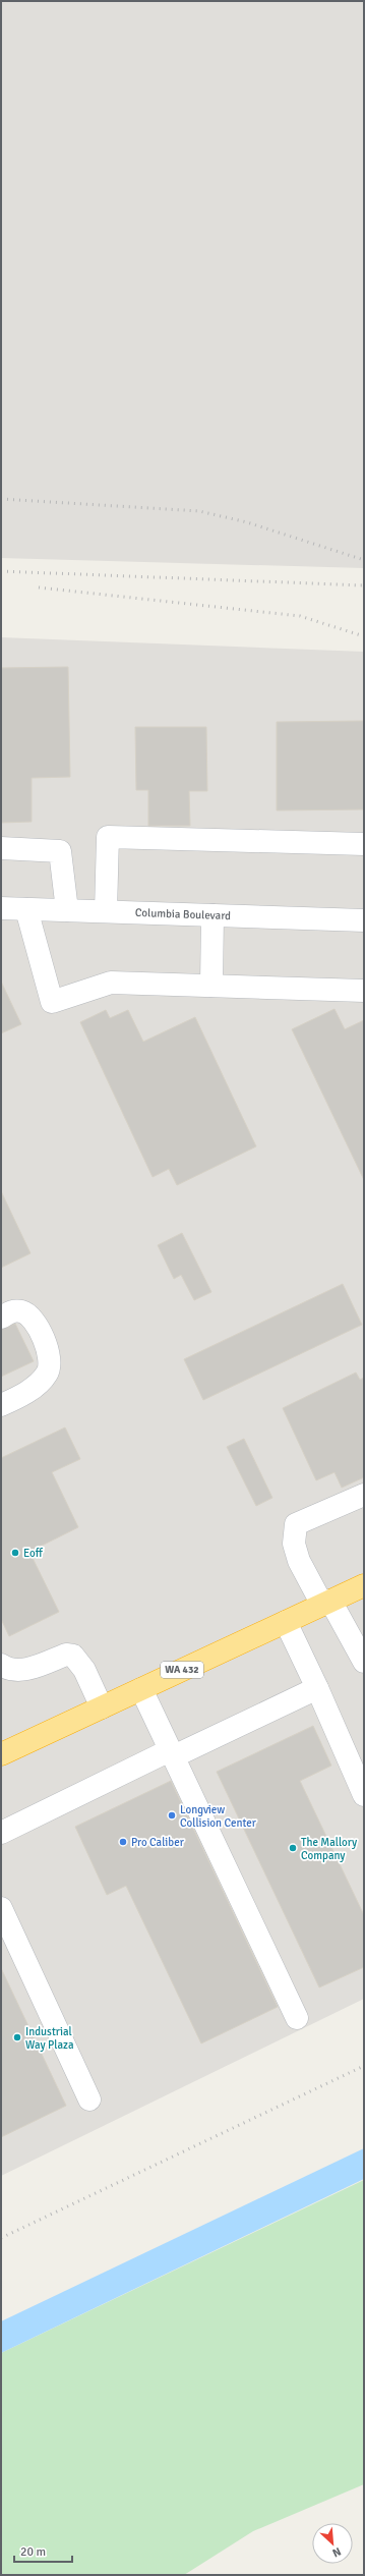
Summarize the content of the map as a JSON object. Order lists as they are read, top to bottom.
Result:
{
  "streets": {
    "highway": ["WA 432"],
    "street": ["Columbia Boulevard"]
  },
  "places": [
    "Eoff",
    "Longview Collision Center",
    "Pro Caliber",
    "The Mallory Company",
    "Industrial Way Plaza"
  ],
  "scale_bar": "20 m",
  "north": "bottom right"
}
